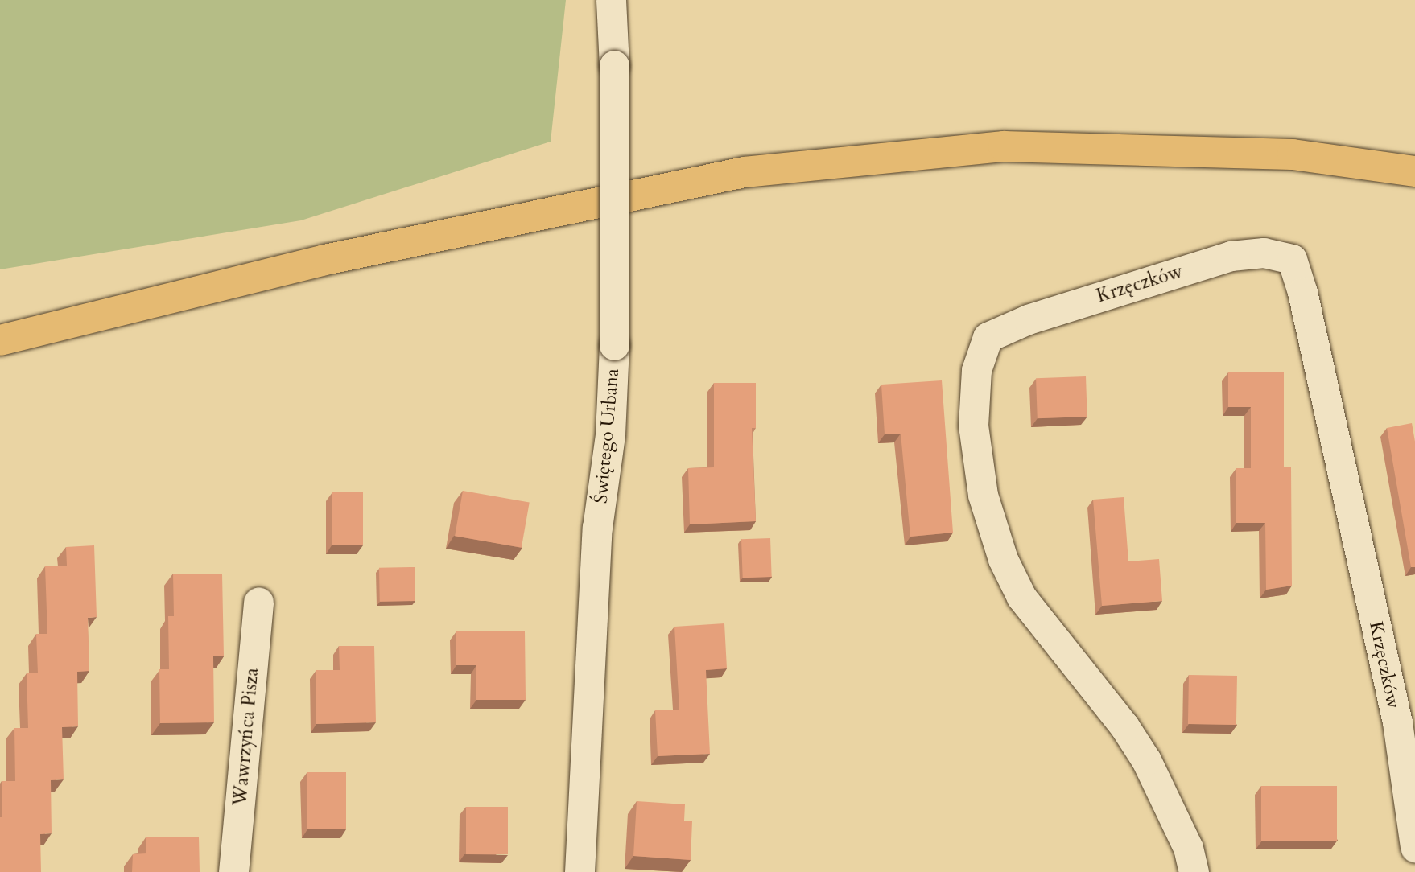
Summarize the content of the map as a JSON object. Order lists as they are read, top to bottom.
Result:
{
  "streets": {
    "street": ["Krzęczków", "Świętego Urbana", "Wawrzyńca Pisza"]
  }
}
